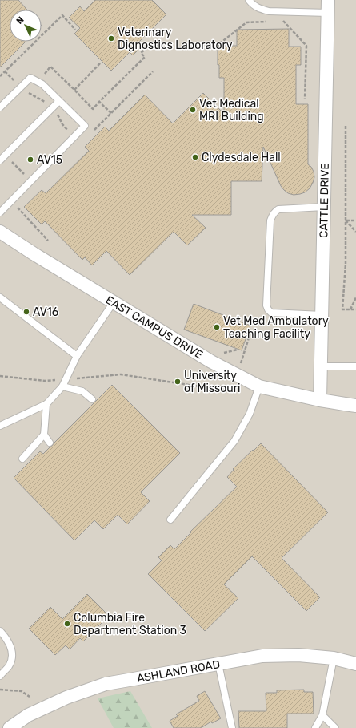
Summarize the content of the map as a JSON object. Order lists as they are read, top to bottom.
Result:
{
  "streets": {
    "street": ["CATTLE DRIVE", "EAST CAMPUS DRIVE", "ASHLAND ROAD"]
  },
  "crossings": [
    ["CATTLE DRIVE", "EAST CAMPUS DRIVE"]
  ],
  "places": [
    "Veterinary Dignostics Laboratory",
    "Vet Medical MRI Building",
    "Clydesdale Hall",
    "AV15",
    "AV16",
    "Vet Med Ambulatory Teaching Facility",
    "University of Missouri",
    "Columbia Fire Department Station 3"
  ],
  "north": "top left"
}
